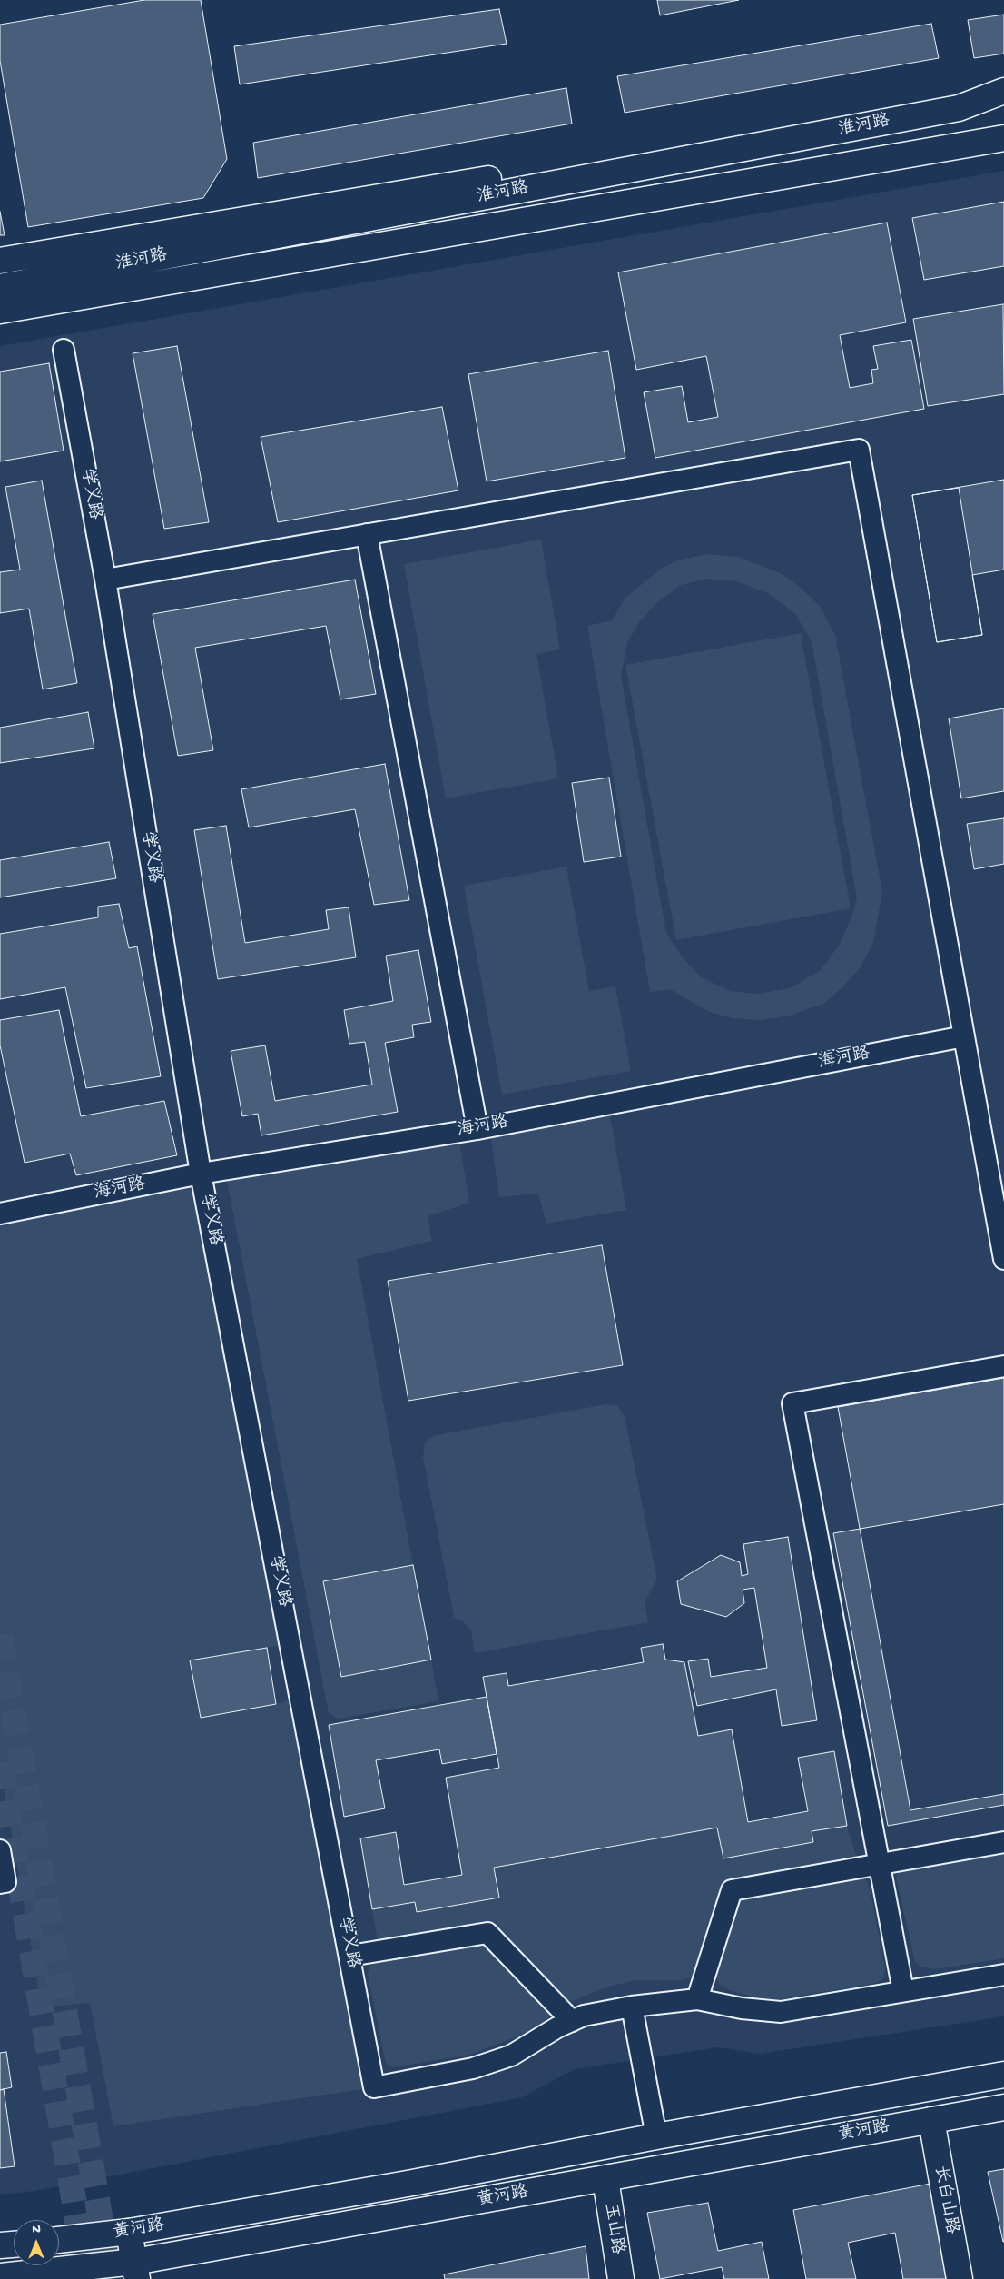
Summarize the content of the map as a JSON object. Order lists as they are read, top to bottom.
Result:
{
  "streets": {
    "main road": [
      "淮河路",
      "黄河路",
      "长白山路",
      "玉山路"
    ],
    "street": ["学义路", "海河路"]
  },
  "crossings": [
    ["学义路", "海河路"],
    ["黄河路", "长白山路"],
    ["黄河路", "玉山路"]
  ],
  "north": "top"
}
